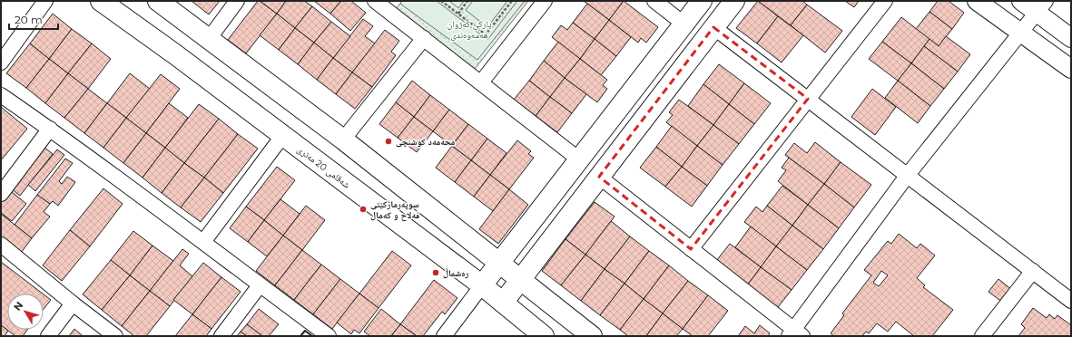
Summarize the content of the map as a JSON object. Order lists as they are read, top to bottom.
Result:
{
  "streets": {
    "main road": ["شەقامی 20 مەتری"]
  },
  "parks": ["پارکی کەژوان هەمەوەندی"],
  "places": ["محەمەد کوشنچی", "سوپەرمارکێتی فەلاح و کەمال", "رەشماڵ"],
  "scale_bar": "20 m",
  "north": "top left"
}
